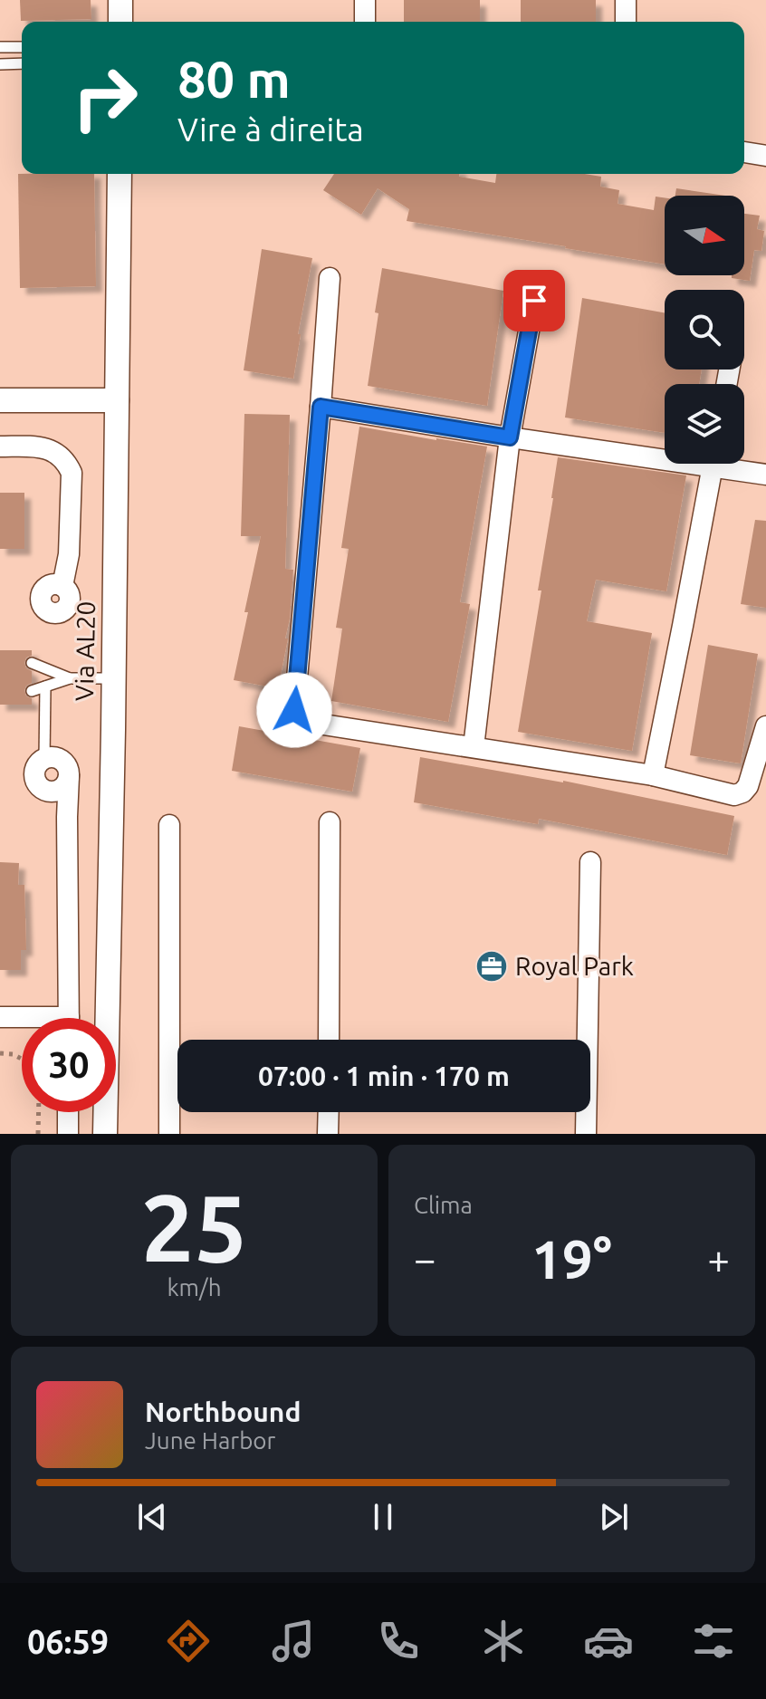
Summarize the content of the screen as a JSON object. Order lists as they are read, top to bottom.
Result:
{
  "streets": {
    "street": ["Via AL20"]
  },
  "places": {
    "office": ["Royal Park"]
  },
  "north": "right",
  "page": {
    "turn": ["80 m", "Vire à direita"],
    "limit": "30",
    "trip": "07:00 · 1 min · 170 m",
    "tile": [
      ["25", "km/h"],
      "Clima"
    ],
    "heat": ["−", "19°", "+"],
    "song": ["Northbound", "June Harbor"],
    "tabs": "06:59"
  }
}
